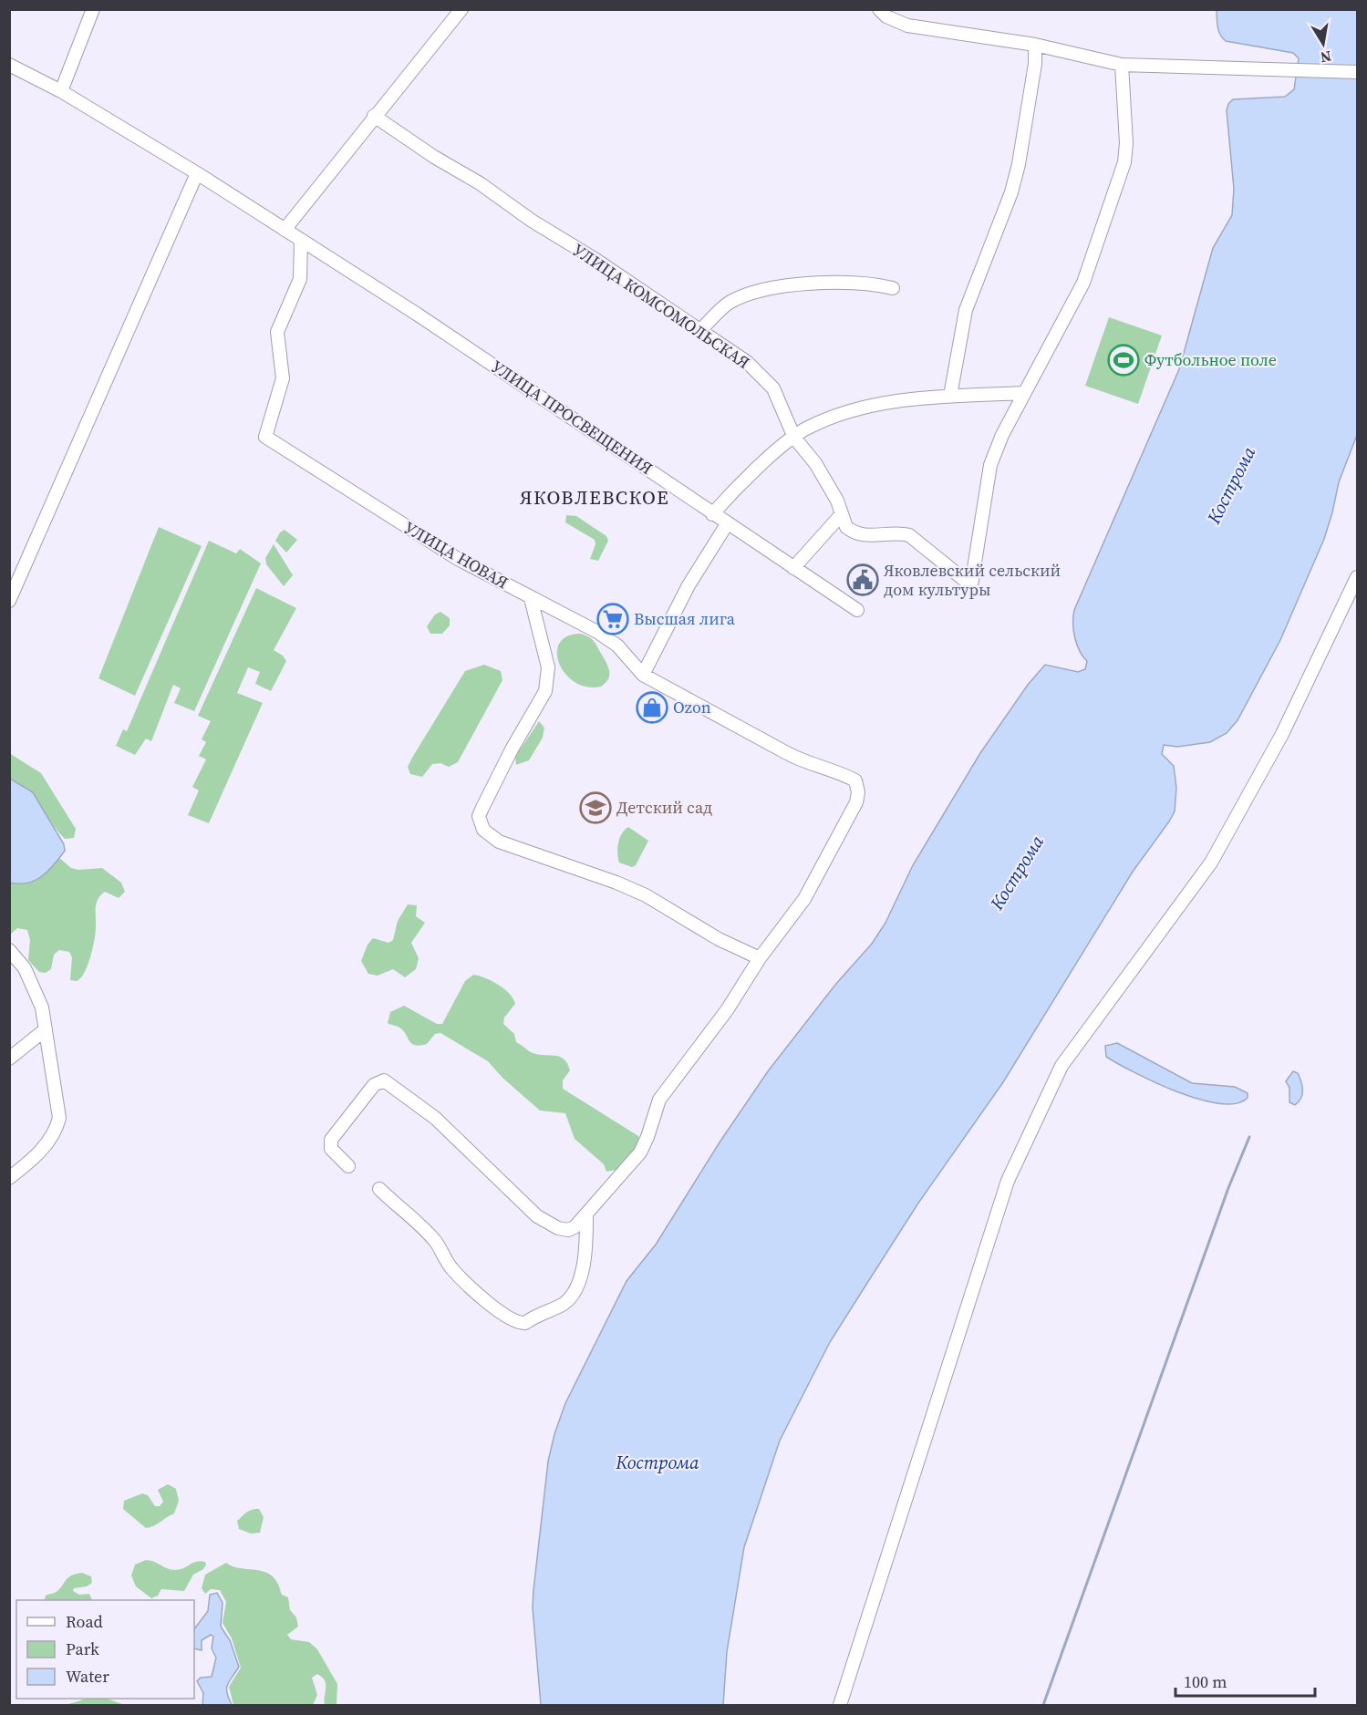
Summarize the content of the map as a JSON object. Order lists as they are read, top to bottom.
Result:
{
  "streets": {
    "street": ["УЛИЦА КОМСОМОЛЬСКАЯ", "УЛИЦА ПРОСВЕЩЕНИЯ", "УЛИЦА НОВАЯ"]
  },
  "crossings": [
    ["УЛИЦА ПРОСВЕЩЕНИЯ", "УЛИЦА НОВАЯ"]
  ],
  "districts": ["ЯКОВЛЕВСКОЕ"],
  "water": ["Кострома"],
  "places": {
    "sports": ["Футбольное поле"],
    "public building": ["Яковлевский сельский дом культуры"],
    "supermarket": ["Высшая лига"],
    "shop": ["Ozon"],
    "school or university": ["Детский сад"]
  },
  "legend": ["Road", "Park", "Water"],
  "scale_bar": "100 m",
  "north": "bottom"
}
